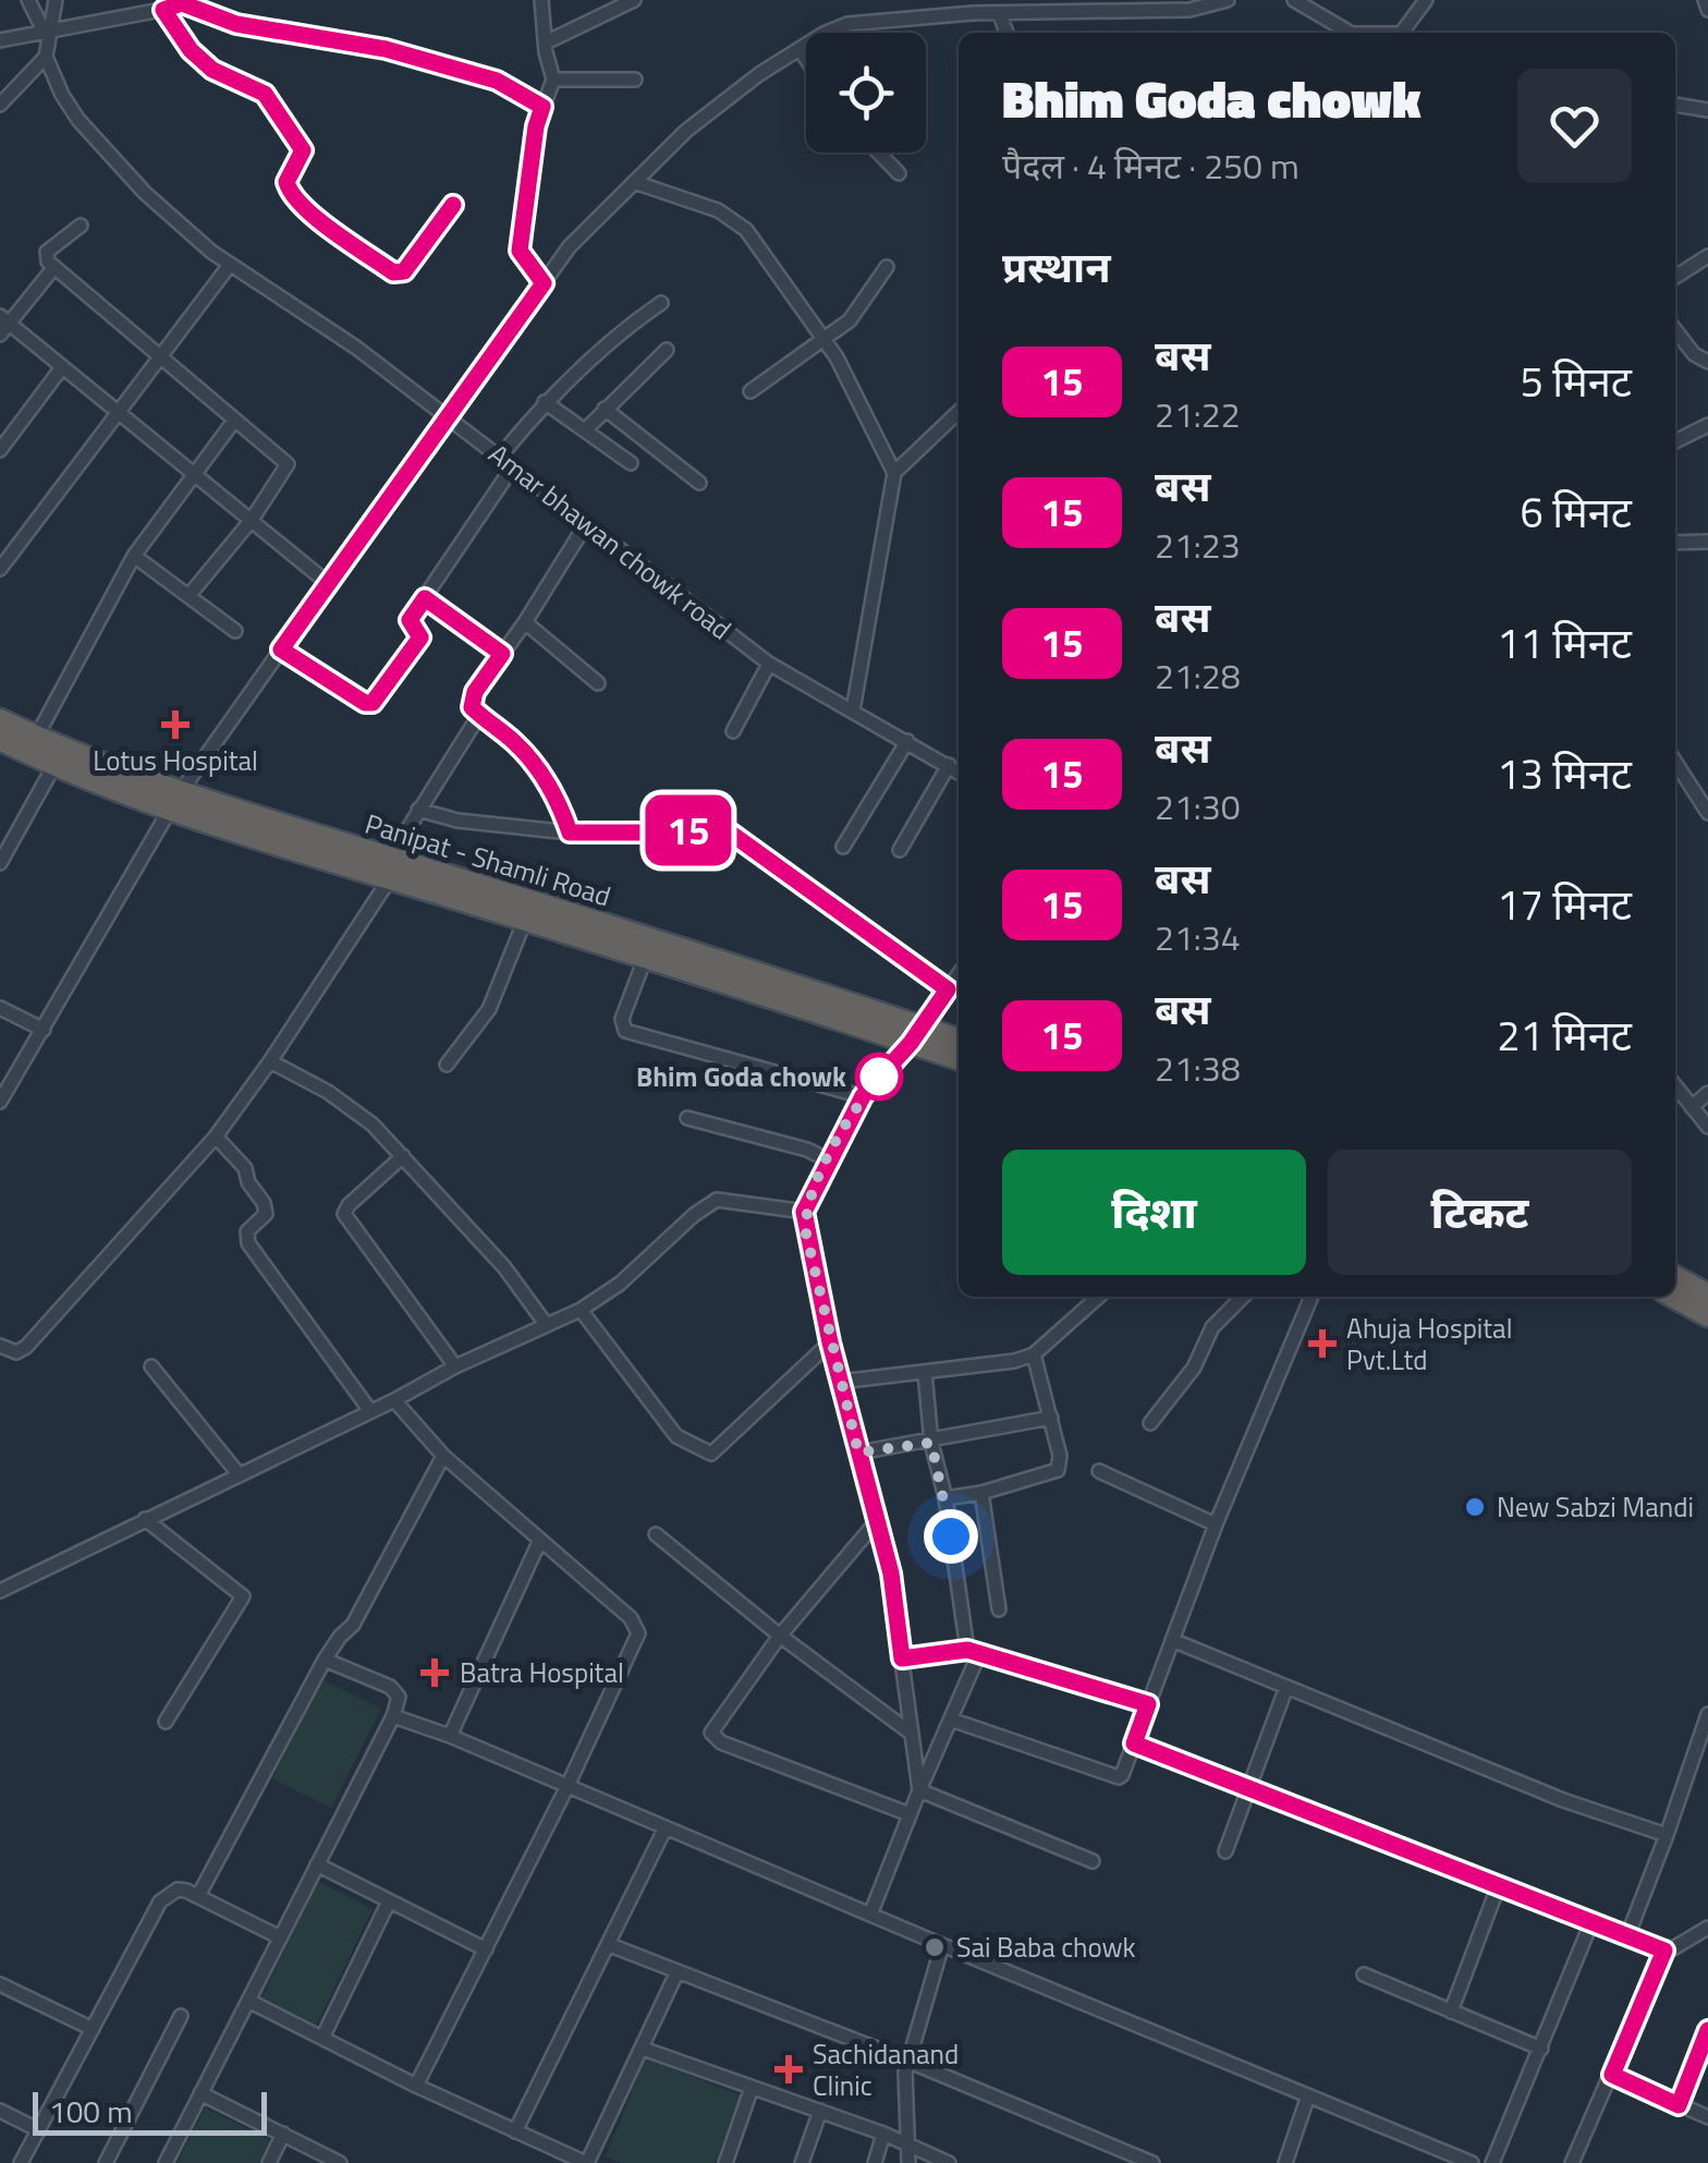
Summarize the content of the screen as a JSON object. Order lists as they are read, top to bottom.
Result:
{
  "streets": {
    "highway": ["Panipat - Shamli Road"],
    "street": ["Amar bhawan chowk road"]
  },
  "places": {
    "health": [
      "Lotus Hospital",
      "Ahuja Hospital Pvt.Ltd",
      "Batra Hospital",
      "Sachidanand Clinic"
    ],
    "other": ["Bhim Goda chowk", "New Sabzi Mandi", "Sai Baba chowk"]
  },
  "lines": ["bus line 15"],
  "scale_bar": "100 m",
  "page": {
    "on_map": "15",
    "heading": [
      ["Bhim Goda chowk", "पैदल · 4 मिनट · 250 m"],
      "प्रस्थान"
    ],
    "list": [
      {
        "mark": "15",
        "name": "बस",
        "note": "21:22",
        "value": "5 मिनट"
      },
      {
        "mark": "15",
        "name": "बस",
        "note": "21:23",
        "value": "6 मिनट"
      },
      {
        "mark": "15",
        "name": "बस",
        "note": "21:28",
        "value": "11 मिनट"
      },
      {
        "mark": "15",
        "name": "बस",
        "note": "21:30",
        "value": "13 मिनट"
      },
      {
        "mark": "15",
        "name": "बस",
        "note": "21:34",
        "value": "17 मिनट"
      },
      {
        "mark": "15",
        "name": "बस",
        "note": "21:38",
        "value": "21 मिनट"
      }
    ],
    "buttons": ["दिशा", "टिकट"],
    "scale": "100 m"
  }
}
